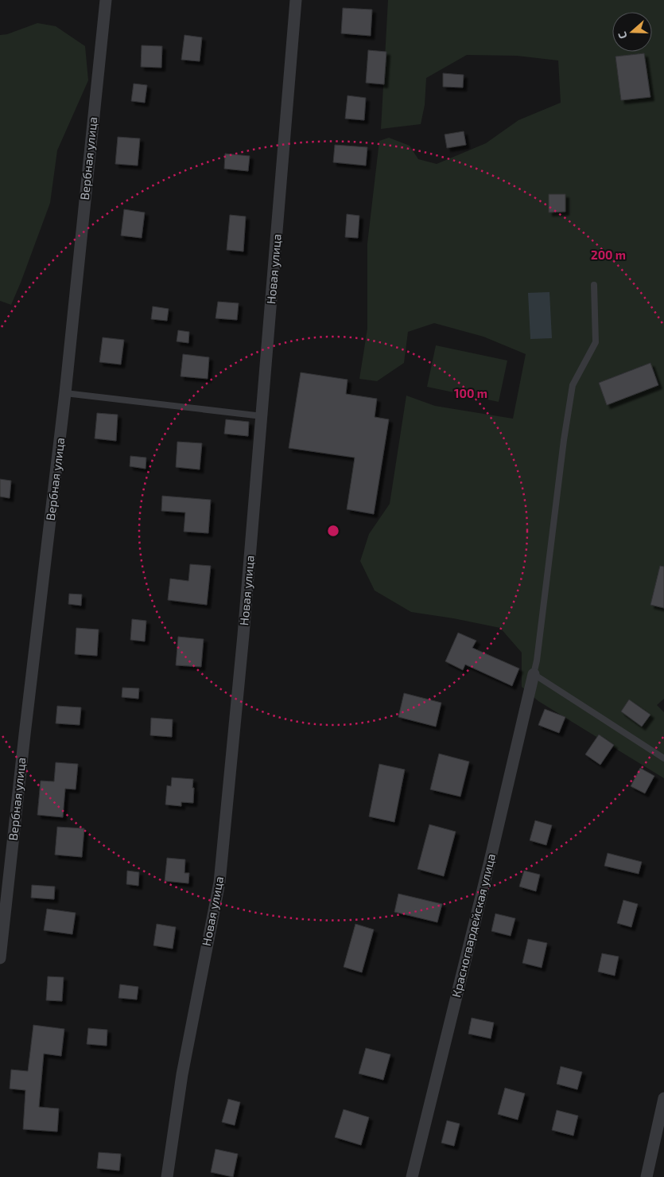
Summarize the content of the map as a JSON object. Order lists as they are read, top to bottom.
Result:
{
  "streets": {
    "street": ["Вербная улица", "Новая улица", "Красногвардейская улица"]
  },
  "north": "left",
  "rings": ["200 m", "100 m"]
}
